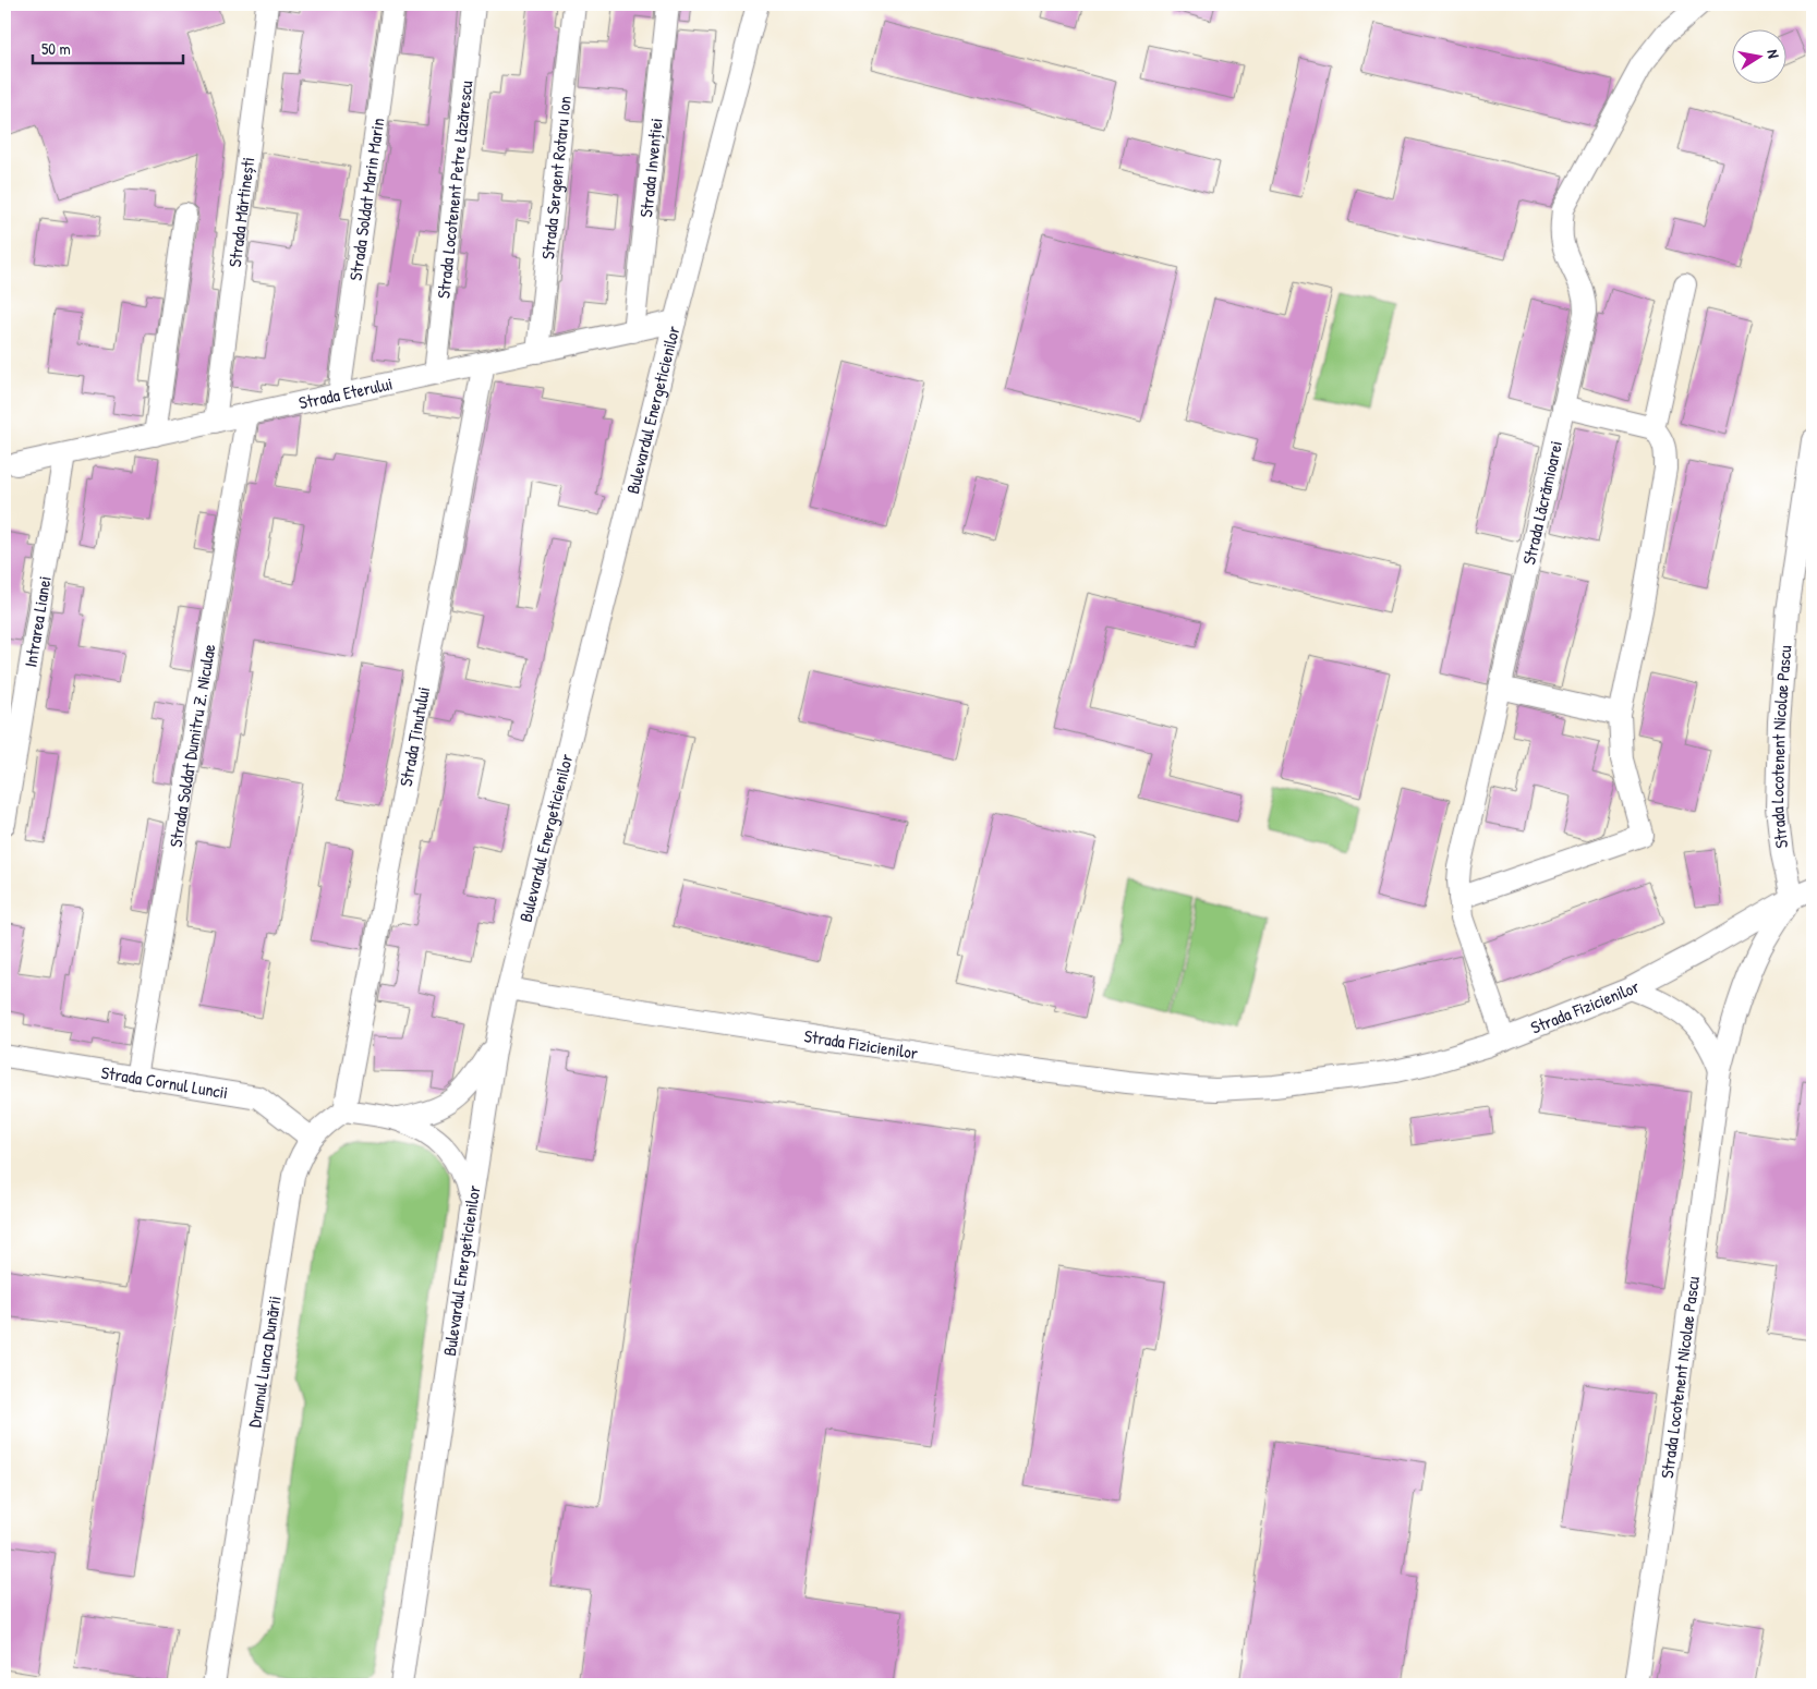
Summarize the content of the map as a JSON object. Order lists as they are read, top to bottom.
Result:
{
  "streets": {
    "street": [
      "Strada Invenției",
      "Strada Sergent Rotaru Ion",
      "Strada Locotenent Petre Lăzărescu",
      "Strada Soldat Marin Marin",
      "Strada Mărtinești",
      "Strada Eterului",
      "Bulevardul Energeticienilor",
      "Strada Lăcrămioarei",
      "Intrarea Lianei",
      "Strada Ținutului",
      "Strada Soldat Dumitru Z. Niculae",
      "Strada Locotenent Nicolae Pascu",
      "Strada Fizicienilor",
      "Strada Cornul Luncii",
      "Drumul Lunca Dunării"
    ]
  },
  "crossings": [
    ["Strada Invenției", "Strada Eterului"],
    ["Strada Sergent Rotaru Ion", "Strada Eterului"],
    ["Strada Locotenent Petre Lăzărescu", "Strada Eterului"],
    ["Strada Soldat Marin Marin", "Strada Eterului"],
    ["Strada Mărtinești", "Strada Eterului"],
    ["Strada Eterului", "Bulevardul Energeticienilor"],
    ["Strada Eterului", "Intrarea Lianei"],
    ["Strada Eterului", "Strada Ținutului"],
    ["Strada Eterului", "Strada Soldat Dumitru Z. Niculae"],
    ["Bulevardul Energeticienilor", "Strada Fizicienilor"],
    ["Strada Lăcrămioarei", "Strada Fizicienilor"],
    ["Strada Ținutului", "Drumul Lunca Dunării"],
    ["Strada Soldat Dumitru Z. Niculae", "Strada Cornul Luncii"],
    ["Strada Locotenent Nicolae Pascu", "Strada Fizicienilor"],
    ["Strada Cornul Luncii", "Drumul Lunca Dunării"]
  ],
  "scale_bar": "50 m",
  "north": "right"
}
